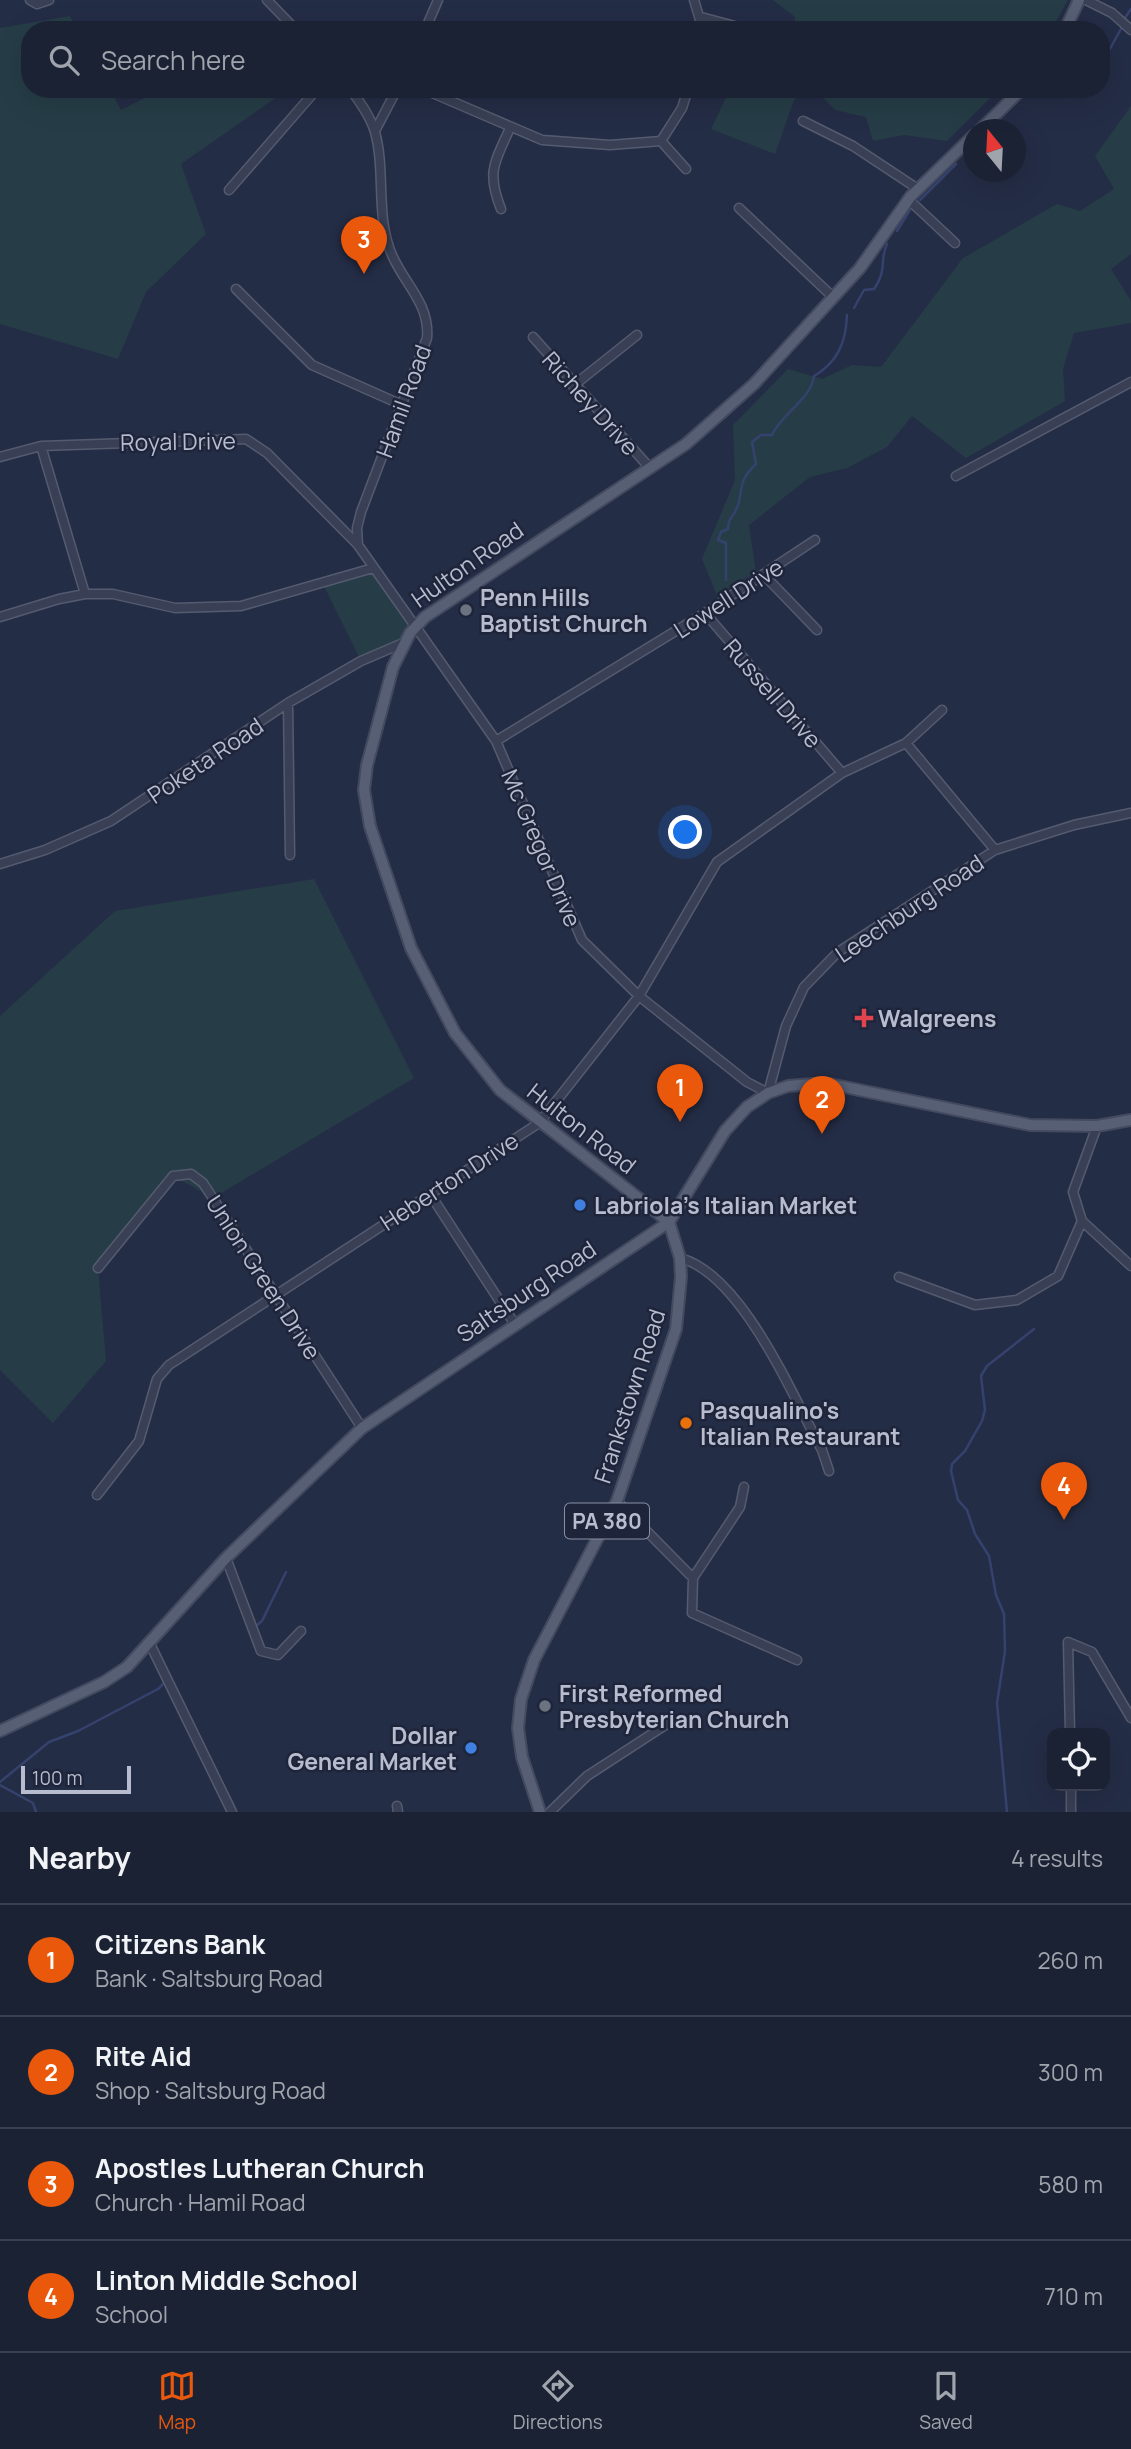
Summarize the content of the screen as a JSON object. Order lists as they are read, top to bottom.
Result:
{
  "streets": {
    "main road": [
      "Hulton Road",
      "Saltsburg Road",
      "Frankstown Road",
      "PA 380"
    ],
    "street": [
      "Hamil Road",
      "Richey Drive",
      "Royal Drive",
      "Lowell Drive",
      "Russell Drive",
      "Poketa Road",
      "Mc Gregor Drive",
      "Leechburg Road",
      "Heberton Drive",
      "Union Green Drive"
    ]
  },
  "crossings": [
    ["Hamil Road", "Royal Drive"],
    ["Richey Drive", "Hulton Road"],
    ["Hulton Road", "Poketa Road"],
    ["Hulton Road", "Mc Gregor Drive"],
    ["Hulton Road", "Heberton Drive"],
    ["Hulton Road", "Saltsburg Road"],
    ["Hulton Road", "Frankstown Road"],
    ["Lowell Drive", "Russell Drive"],
    ["Lowell Drive", "Mc Gregor Drive"],
    ["Russell Drive", "Heberton Drive"],
    ["Mc Gregor Drive", "Leechburg Road"],
    ["Mc Gregor Drive", "Heberton Drive"],
    ["Mc Gregor Drive", "Saltsburg Road"],
    ["Leechburg Road", "Saltsburg Road"],
    ["Heberton Drive", "Union Green Drive"],
    ["Union Green Drive", "Saltsburg Road"],
    ["Saltsburg Road", "Frankstown Road"]
  ],
  "places": {
    "other": [
      "Penn Hills Baptist Church",
      "Labriola's Italian Market",
      "Pasqualino's Italian Restaurant",
      "First Reformed Presbyterian Church",
      "Dollar General Market"
    ],
    "health": ["Walgreens"]
  },
  "scale_bar": "100 m",
  "north": "top",
  "page": {
    "search": "Search here",
    "pins": [
      "3",
      "1",
      "2",
      "4"
    ],
    "scale": "100 m",
    "heading": ["Nearby", "4 results"],
    "list": [
      {
        "mark": "1",
        "name": "Citizens Bank",
        "note": "Bank · Saltsburg Road",
        "value": "260 m"
      },
      {
        "mark": "2",
        "name": "Rite Aid",
        "note": "Shop · Saltsburg Road",
        "value": "300 m"
      },
      {
        "mark": "3",
        "name": "Apostles Lutheran Church",
        "note": "Church · Hamil Road",
        "value": "580 m"
      },
      {
        "mark": "4",
        "name": "Linton Middle School",
        "note": "School",
        "value": "710 m"
      }
    ],
    "nav": ["Map", "Directions", "Saved"]
  }
}
